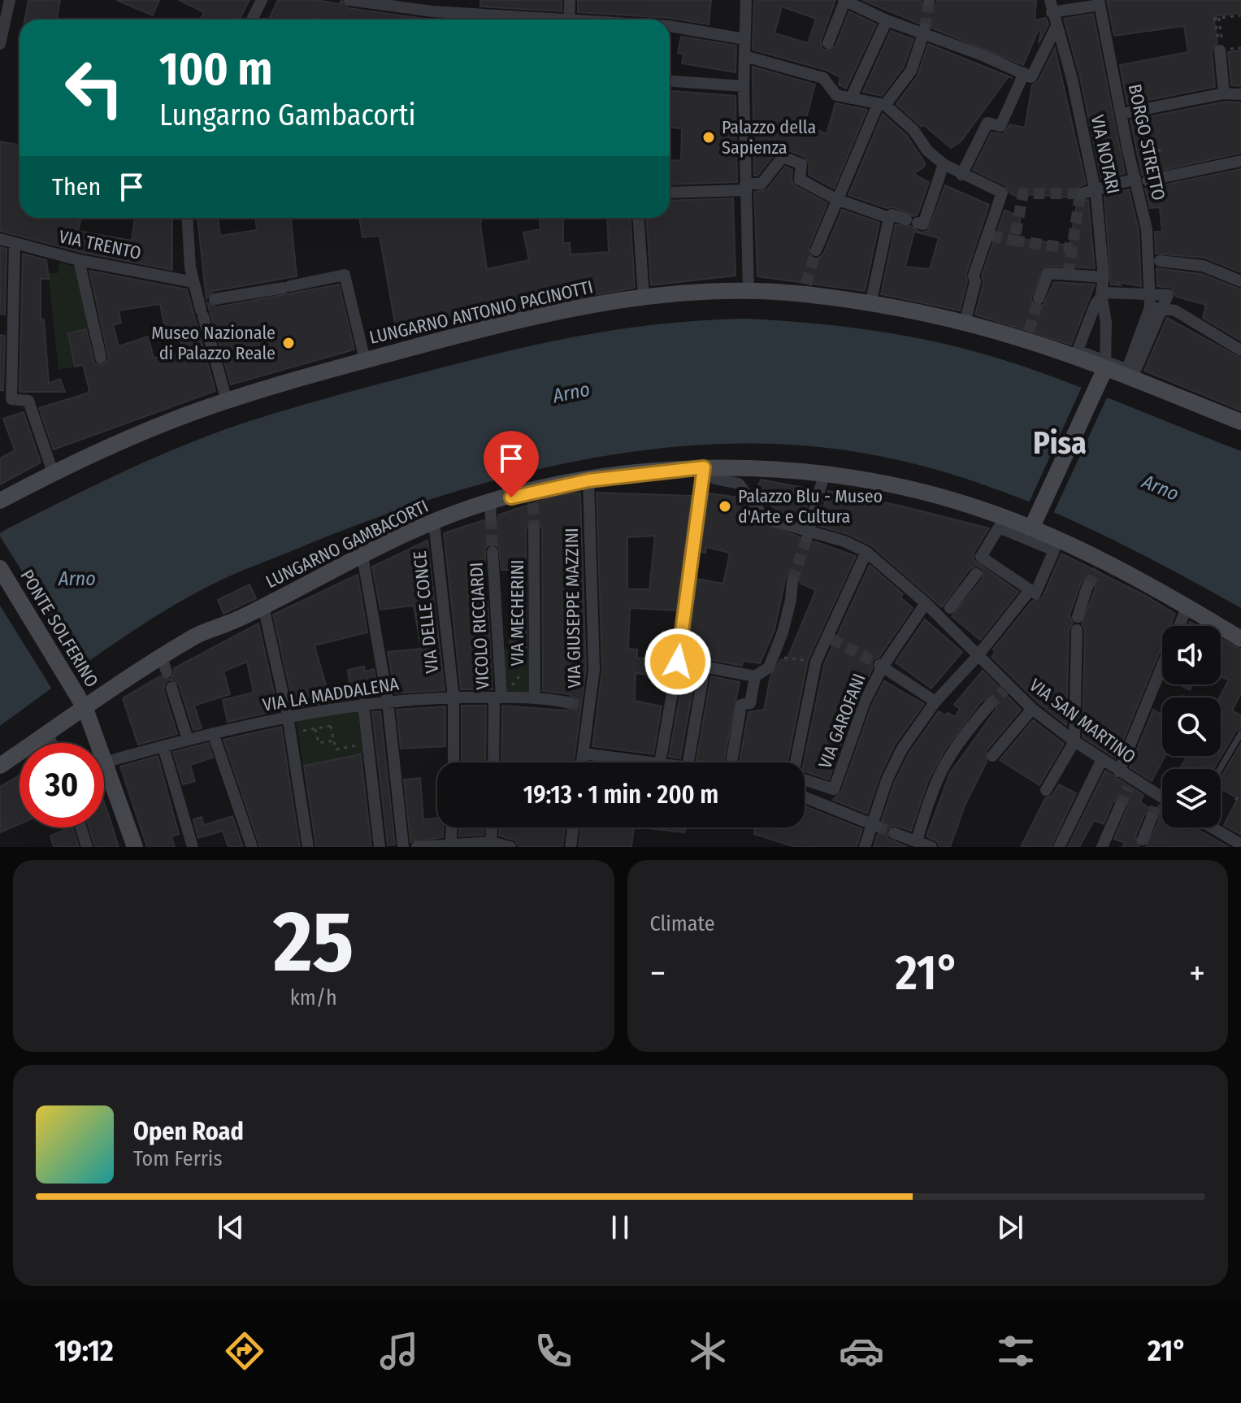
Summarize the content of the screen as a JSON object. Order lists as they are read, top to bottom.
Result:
{
  "streets": {
    "street": [
      "BORGO STRETTO",
      "VIA NOTARI",
      "VIA TRENTO",
      "LUNGARNO ANTONIO PACINOTTI",
      "LUNGARNO GAMBACORTI",
      "VIA GIUSEPPE MAZZINI",
      "VIA DELLE CONCE",
      "VIA MECHERINI",
      "VICOLO RICCIARDI",
      "PONTE SOLFERINO",
      "VIA LA MADDALENA",
      "VIA GAROFANI",
      "VIA SAN MARTINO"
    ]
  },
  "crossings": [
    ["LUNGARNO GAMBACORTI", "VIA GIUSEPPE MAZZINI"],
    ["LUNGARNO GAMBACORTI", "VIA DELLE CONCE"],
    ["LUNGARNO GAMBACORTI", "PONTE SOLFERINO"],
    ["LUNGARNO GAMBACORTI", "VIA SAN MARTINO"],
    ["VIA DELLE CONCE", "VIA LA MADDALENA"],
    ["VIA MECHERINI", "VIA LA MADDALENA"],
    ["VICOLO RICCIARDI", "VIA LA MADDALENA"],
    ["VIA GAROFANI", "VIA SAN MARTINO"]
  ],
  "districts": ["Pisa"],
  "water": ["Arno"],
  "places": ["Palazzo della Sapienza", "Museo Nazionale di Palazzo Reale", "Palazzo Blu - Museo d'Arte e Cultura"],
  "page": {
    "turn": ["100 m", "Lungarno Gambacorti"],
    "then": "Then",
    "limit": "30",
    "trip": "19:13 · 1 min · 200 m",
    "tile": [
      ["25", "km/h"],
      "Climate"
    ],
    "heat": ["−", "21°", "+"],
    "song": ["Open Road", "Tom Ferris"],
    "tabs": ["19:12", "21°"]
  }
}
